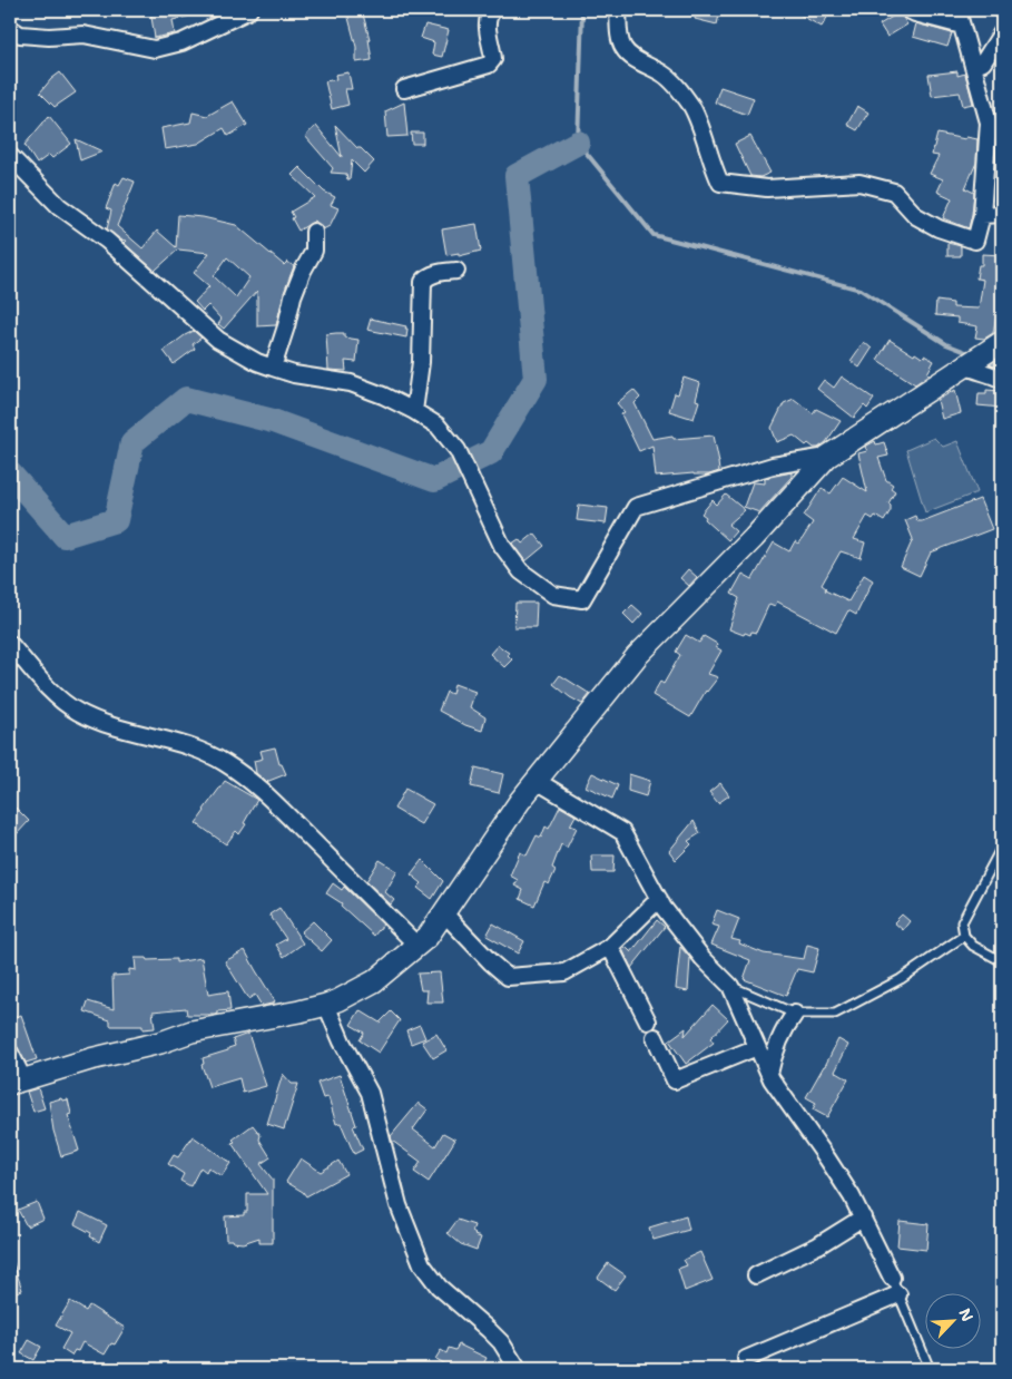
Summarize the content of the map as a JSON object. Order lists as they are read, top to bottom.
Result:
{
  "north": "top right"
}
